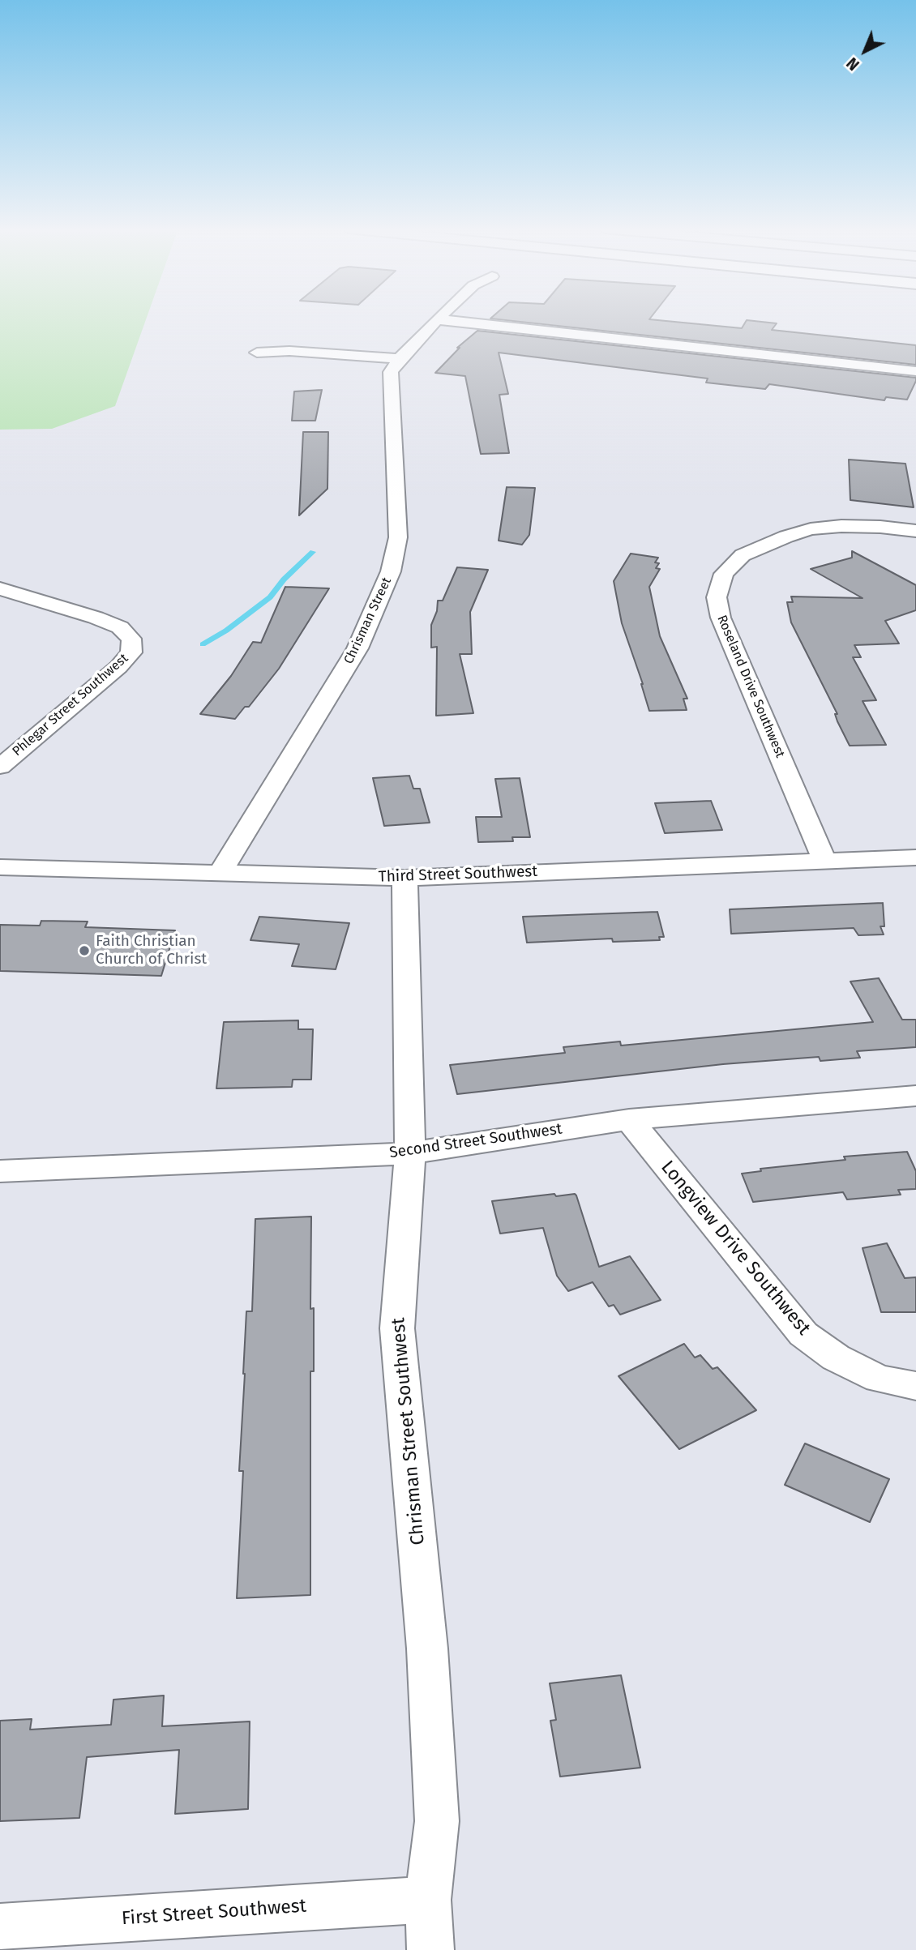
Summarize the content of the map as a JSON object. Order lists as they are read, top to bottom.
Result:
{
  "streets": {
    "street": [
      "Chrisman Street",
      "Roseland Drive Southwest",
      "Phlegar Street Southwest",
      "Third Street Southwest",
      "Second Street Southwest",
      "Longview Drive Southwest",
      "Chrisman Street Southwest",
      "First Street Southwest"
    ]
  },
  "crossings": [
    ["Chrisman Street", "Third Street Southwest"],
    ["Roseland Drive Southwest", "Third Street Southwest"],
    ["Third Street Southwest", "Chrisman Street Southwest"],
    ["Second Street Southwest", "Longview Drive Southwest"],
    ["Second Street Southwest", "Chrisman Street Southwest"],
    ["Chrisman Street Southwest", "First Street Southwest"]
  ],
  "places": ["Faith Christian Church of Christ"],
  "north": "bottom left"
}
